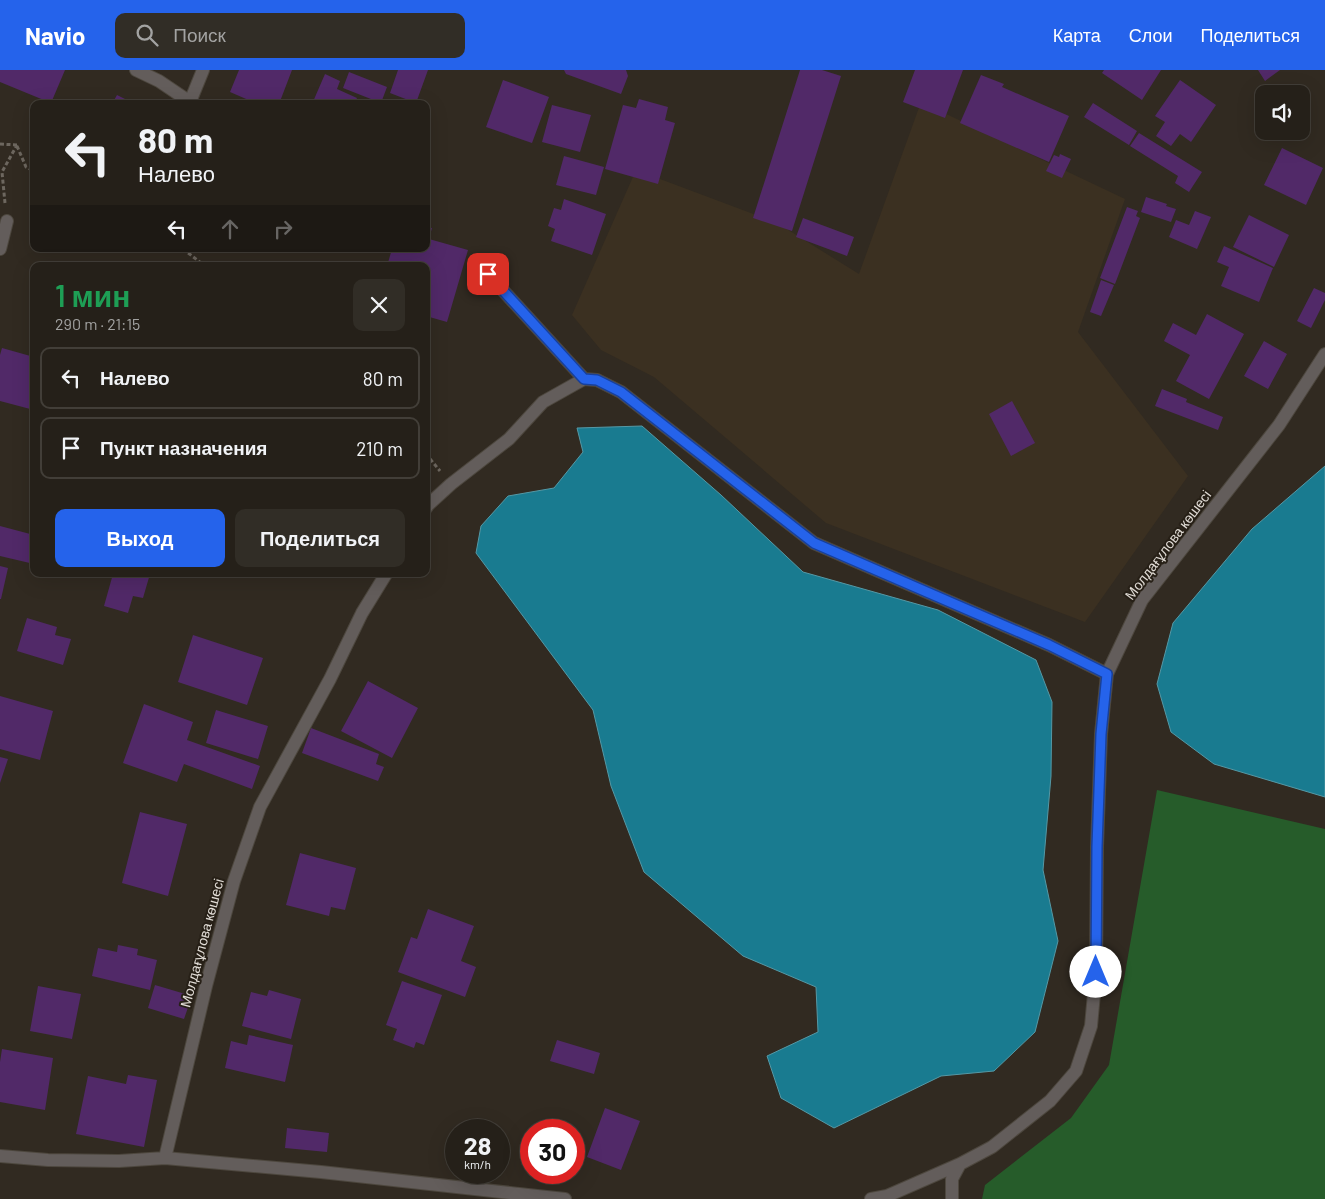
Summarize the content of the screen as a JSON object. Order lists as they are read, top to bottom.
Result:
{
  "streets": {
    "street": ["Молдағұлова көшесі"]
  },
  "page": {
    "header": "Navio",
    "search": "Поиск",
    "nav": ["Карта", "Слои", "Поделиться"],
    "turn": ["80 m", "Налево"],
    "heading": ["1 мин", "290 m · 21:15"],
    "list": [
      {
        "name": "Налево",
        "value": "80 m"
      },
      {
        "name": "Пункт назначения",
        "value": "210 m"
      }
    ],
    "buttons": ["Выход", "Поделиться"],
    "speed": "28 km/h",
    "limit": "30"
  }
}
